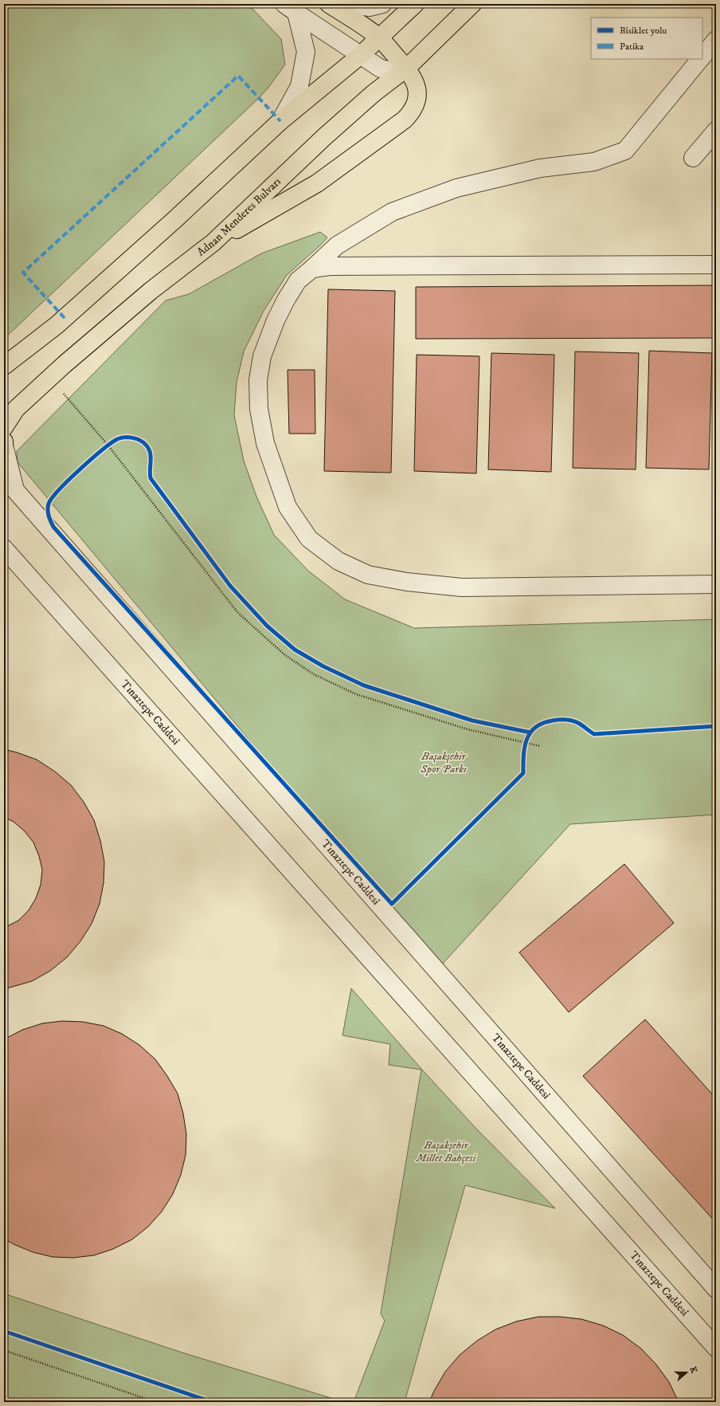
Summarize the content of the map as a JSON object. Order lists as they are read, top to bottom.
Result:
{
  "streets": {
    "main road": ["Adnan Menderes Bulvarı"],
    "street": ["Tınaztepe Caddesi"]
  },
  "parks": ["Başakşehir Spor Parkı", "Başakşehir Millet Bahçesi"],
  "legend": ["Bisiklet yolu", "Patika"],
  "north": "right"
}
